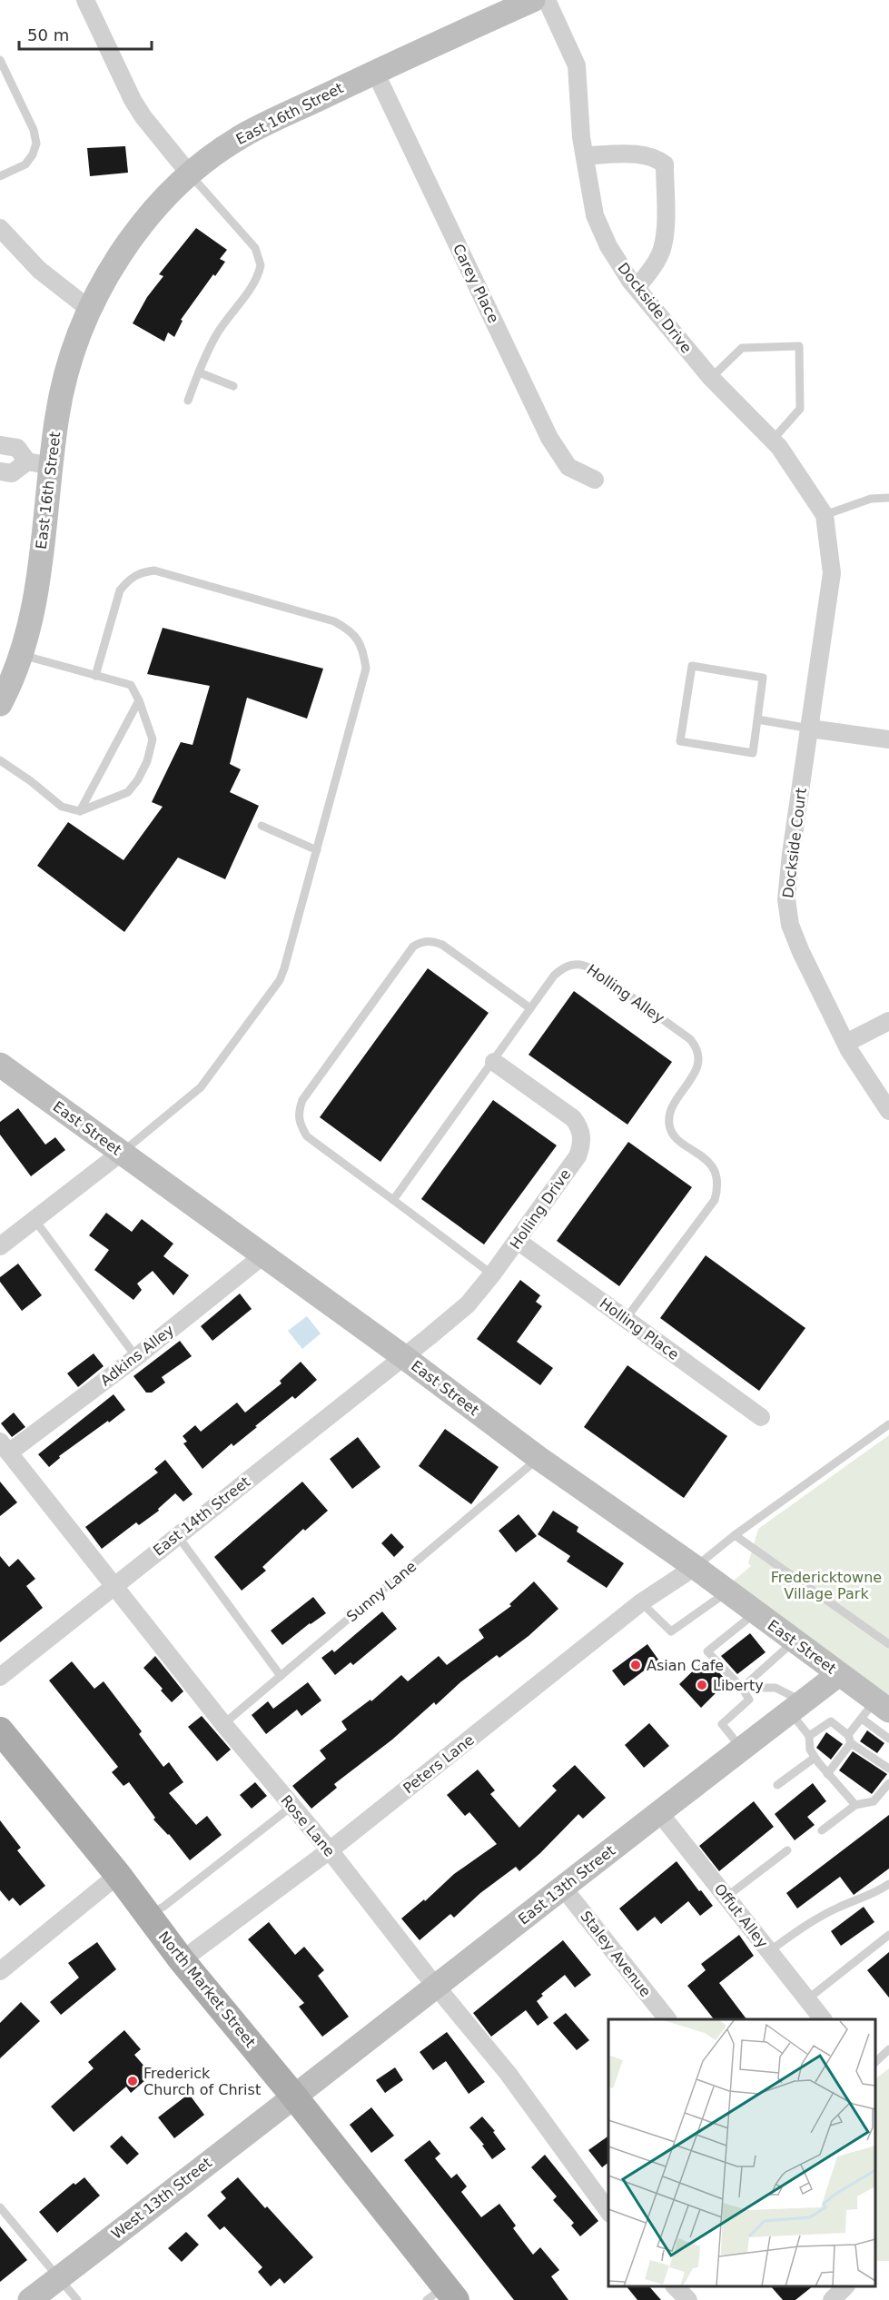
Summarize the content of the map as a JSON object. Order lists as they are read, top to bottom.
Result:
{
  "streets": {
    "main road": ["North Market Street"],
    "street": [
      "East 16th Street",
      "Carey Place",
      "Dockside Drive",
      "Dockside Court",
      "East Street",
      "Holling Drive",
      "Holling Place",
      "Adkins Alley",
      "East 14th Street",
      "Peters Lane",
      "Rose Lane",
      "East 13th Street",
      "Offut Alley",
      "Staley Avenue",
      "West 13th Street"
    ],
    "lane": ["Holling Alley", "Sunny Lane"]
  },
  "crossings": [
    ["East 16th Street", "Carey Place"],
    ["Dockside Drive", "Dockside Court"],
    ["Holling Alley", "Holling Drive"],
    ["Holling Alley", "Holling Place"],
    ["East Street", "Holling Drive"],
    ["East Street", "Adkins Alley"],
    ["East Street", "East 14th Street"],
    ["East Street", "Sunny Lane"],
    ["East Street", "Peters Lane"],
    ["East Street", "East 13th Street"],
    ["Holling Drive", "Holling Place"],
    ["Holling Drive", "East 14th Street"],
    ["Adkins Alley", "Rose Lane"],
    ["East 14th Street", "Rose Lane"],
    ["Sunny Lane", "Rose Lane"],
    ["Peters Lane", "Rose Lane"],
    ["Peters Lane", "North Market Street"],
    ["Rose Lane", "East 13th Street"],
    ["East 13th Street", "Offut Alley"],
    ["East 13th Street", "Staley Avenue"],
    ["East 13th Street", "North Market Street"],
    ["East 13th Street", "West 13th Street"],
    ["North Market Street", "West 13th Street"]
  ],
  "parks": ["Fredericktowne Village Park"],
  "places": ["Asian Cafe", "Liberty", "Frederick Church of Christ"],
  "scale_bar": "50 m"
}
